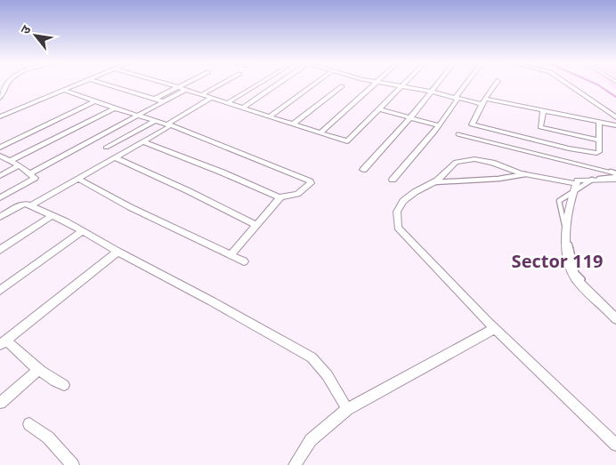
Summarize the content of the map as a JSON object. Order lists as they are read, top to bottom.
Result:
{
  "districts": ["Sector 119"],
  "north": "top left"
}
